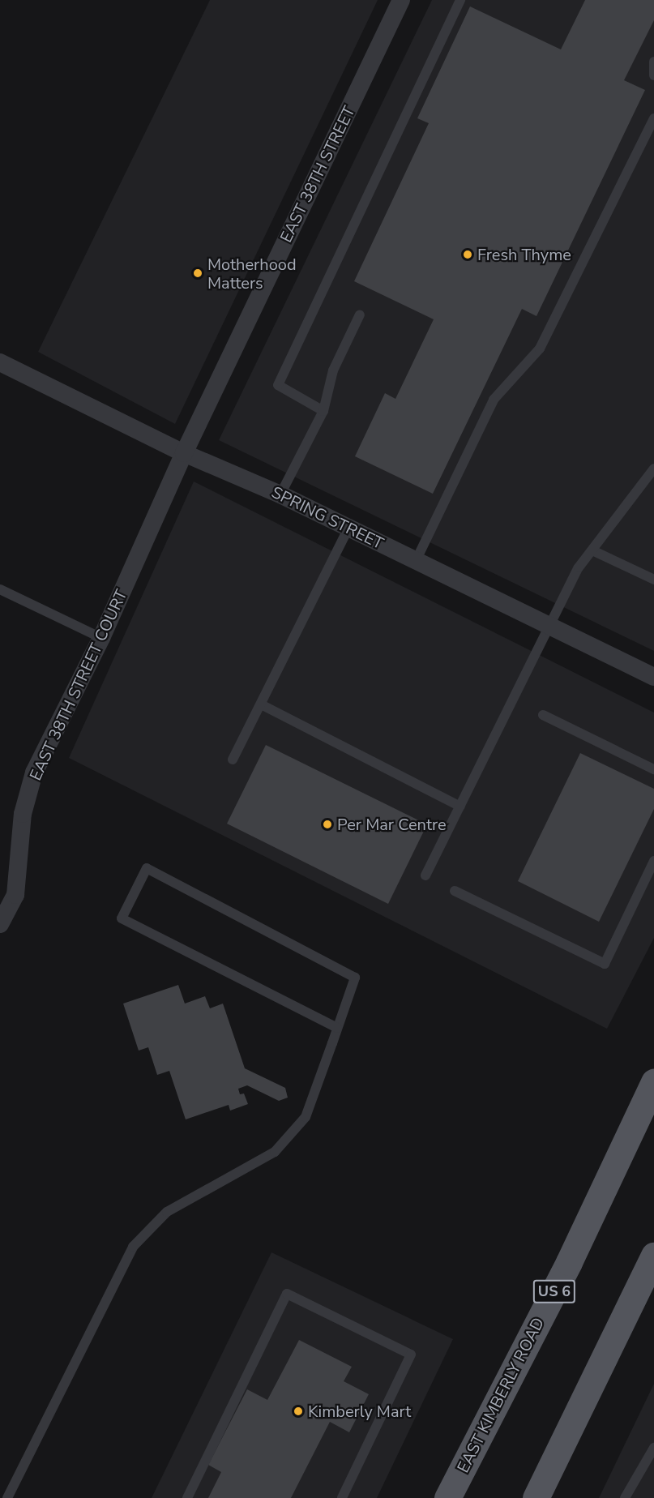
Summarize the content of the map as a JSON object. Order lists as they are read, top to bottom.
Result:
{
  "streets": {
    "main road": ["US 6", "EAST KIMBERLY ROAD"],
    "street": ["EAST 38TH STREET", "SPRING STREET", "EAST 38TH STREET COURT"]
  },
  "crossings": [
    ["EAST 38TH STREET", "SPRING STREET"],
    ["EAST 38TH STREET", "EAST 38TH STREET COURT"],
    ["SPRING STREET", "EAST 38TH STREET COURT"]
  ],
  "places": [
    "Fresh Thyme",
    "Motherhood Matters",
    "Per Mar Centre",
    "Kimberly Mart"
  ]
}
